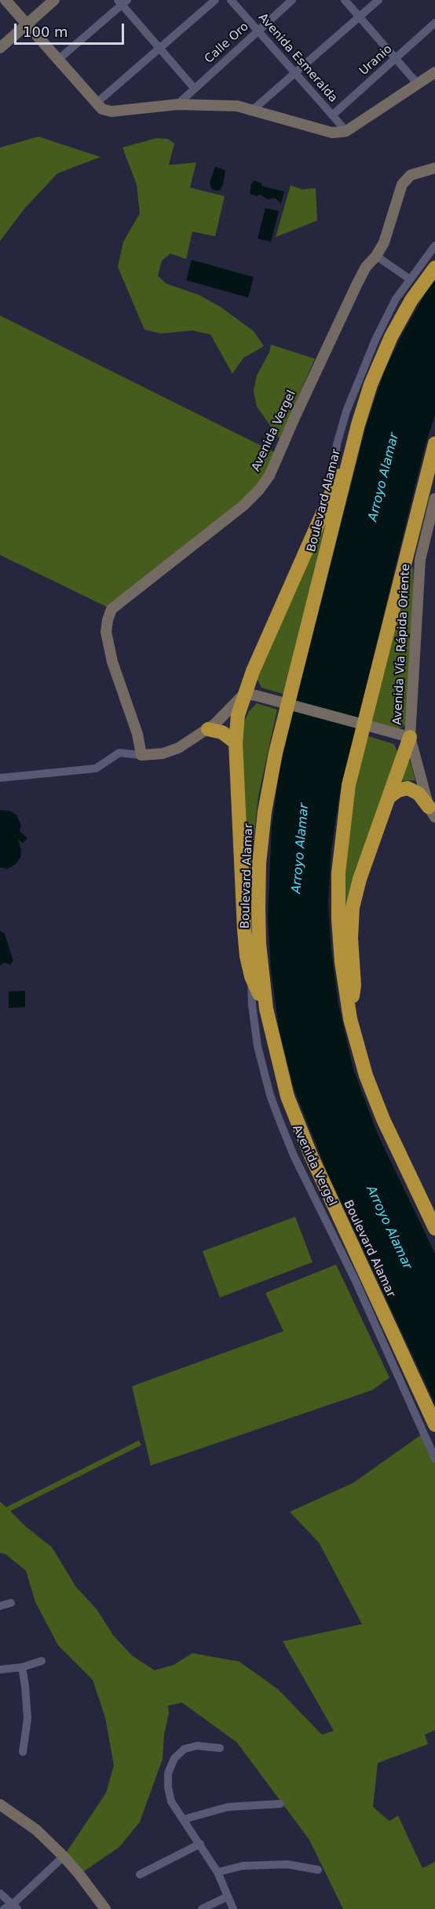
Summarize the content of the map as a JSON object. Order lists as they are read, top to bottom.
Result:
{
  "streets": {
    "highway": ["Boulevard Alamar"],
    "street": [
      "Calle Oro",
      "Avenida Esmeralda",
      "Uranio",
      "Avenida Vergel",
      "Avenida Vía Rápida Oriente"
    ]
  },
  "crossings": [
    ["Calle Oro", "Avenida Esmeralda"],
    ["Avenida Esmeralda", "Uranio"]
  ],
  "water": ["Arroyo Alamar"],
  "scale_bar": "100 m"
}
